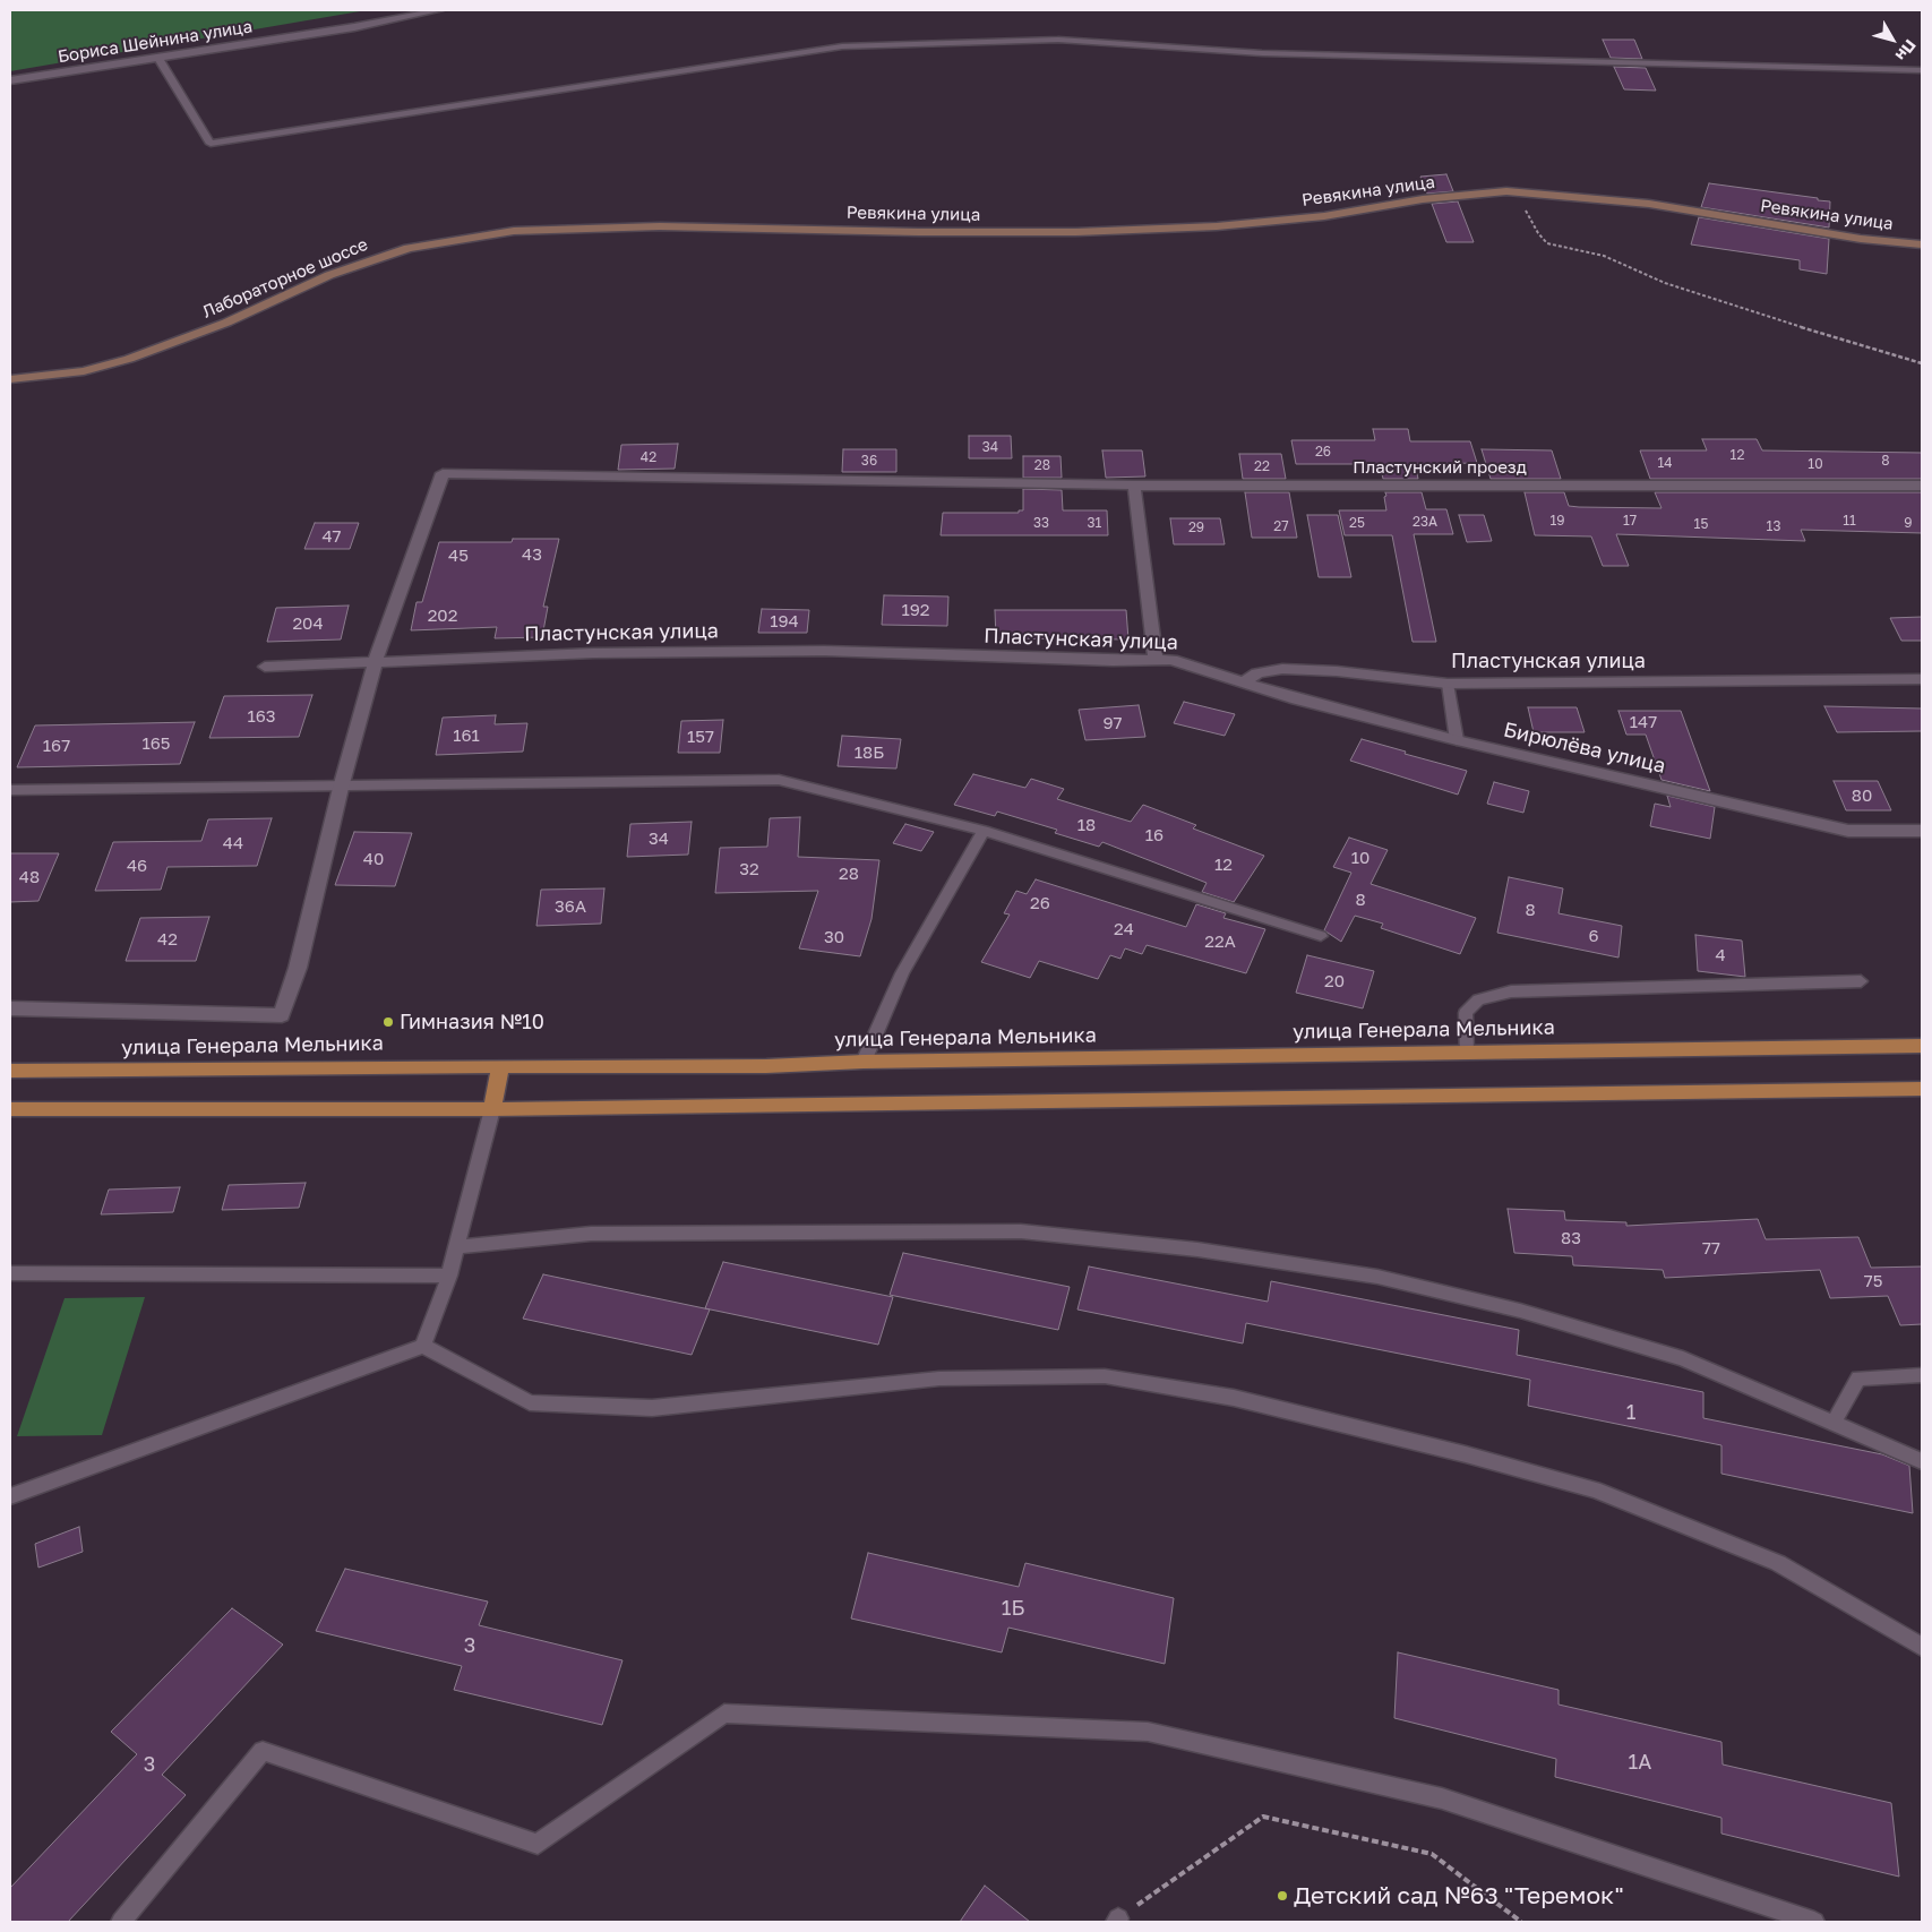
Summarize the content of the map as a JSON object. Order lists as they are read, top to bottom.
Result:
{
  "streets": {
    "main road": ["Ревякина улица", "Лабораторное шоссе", "улица Генерала Мельника"],
    "street": [
      "Бориса Шейнина улица",
      "Пластунский проезд",
      "Пластунская улица",
      "Бирюлёва улица"
    ]
  },
  "crossings": [
    ["Ревякина улица", "Лабораторное шоссе"],
    ["Пластунский проезд", "Пластунская улица"],
    ["Пластунская улица", "Бирюлёва улица"]
  ],
  "places": ["Гимназия №10", "Детский сад №63 \"Теремок\""],
  "house_numbers": [
    "34",
    "26",
    "12",
    "42",
    "36",
    "8",
    "14",
    "10",
    "28",
    "22",
    "19",
    "17",
    "11",
    "23А",
    "33",
    "31",
    "25",
    "9",
    "15",
    "27",
    "13",
    "29",
    "47",
    "43",
    "45",
    "192",
    "202",
    "194",
    "204",
    "163",
    "147",
    "97",
    "161",
    "157",
    "165",
    "167",
    "18Б",
    "80",
    "18",
    "16",
    "34",
    "44",
    "10",
    "40",
    "12",
    "46",
    "32",
    "28",
    "48",
    "8",
    "26",
    "36А",
    "8",
    "24",
    "6",
    "30",
    "42",
    "22А",
    "4",
    "20",
    "83",
    "77",
    "75",
    "1",
    "1Б",
    "3",
    "1А",
    "3"
  ],
  "north": "bottom right"
}
